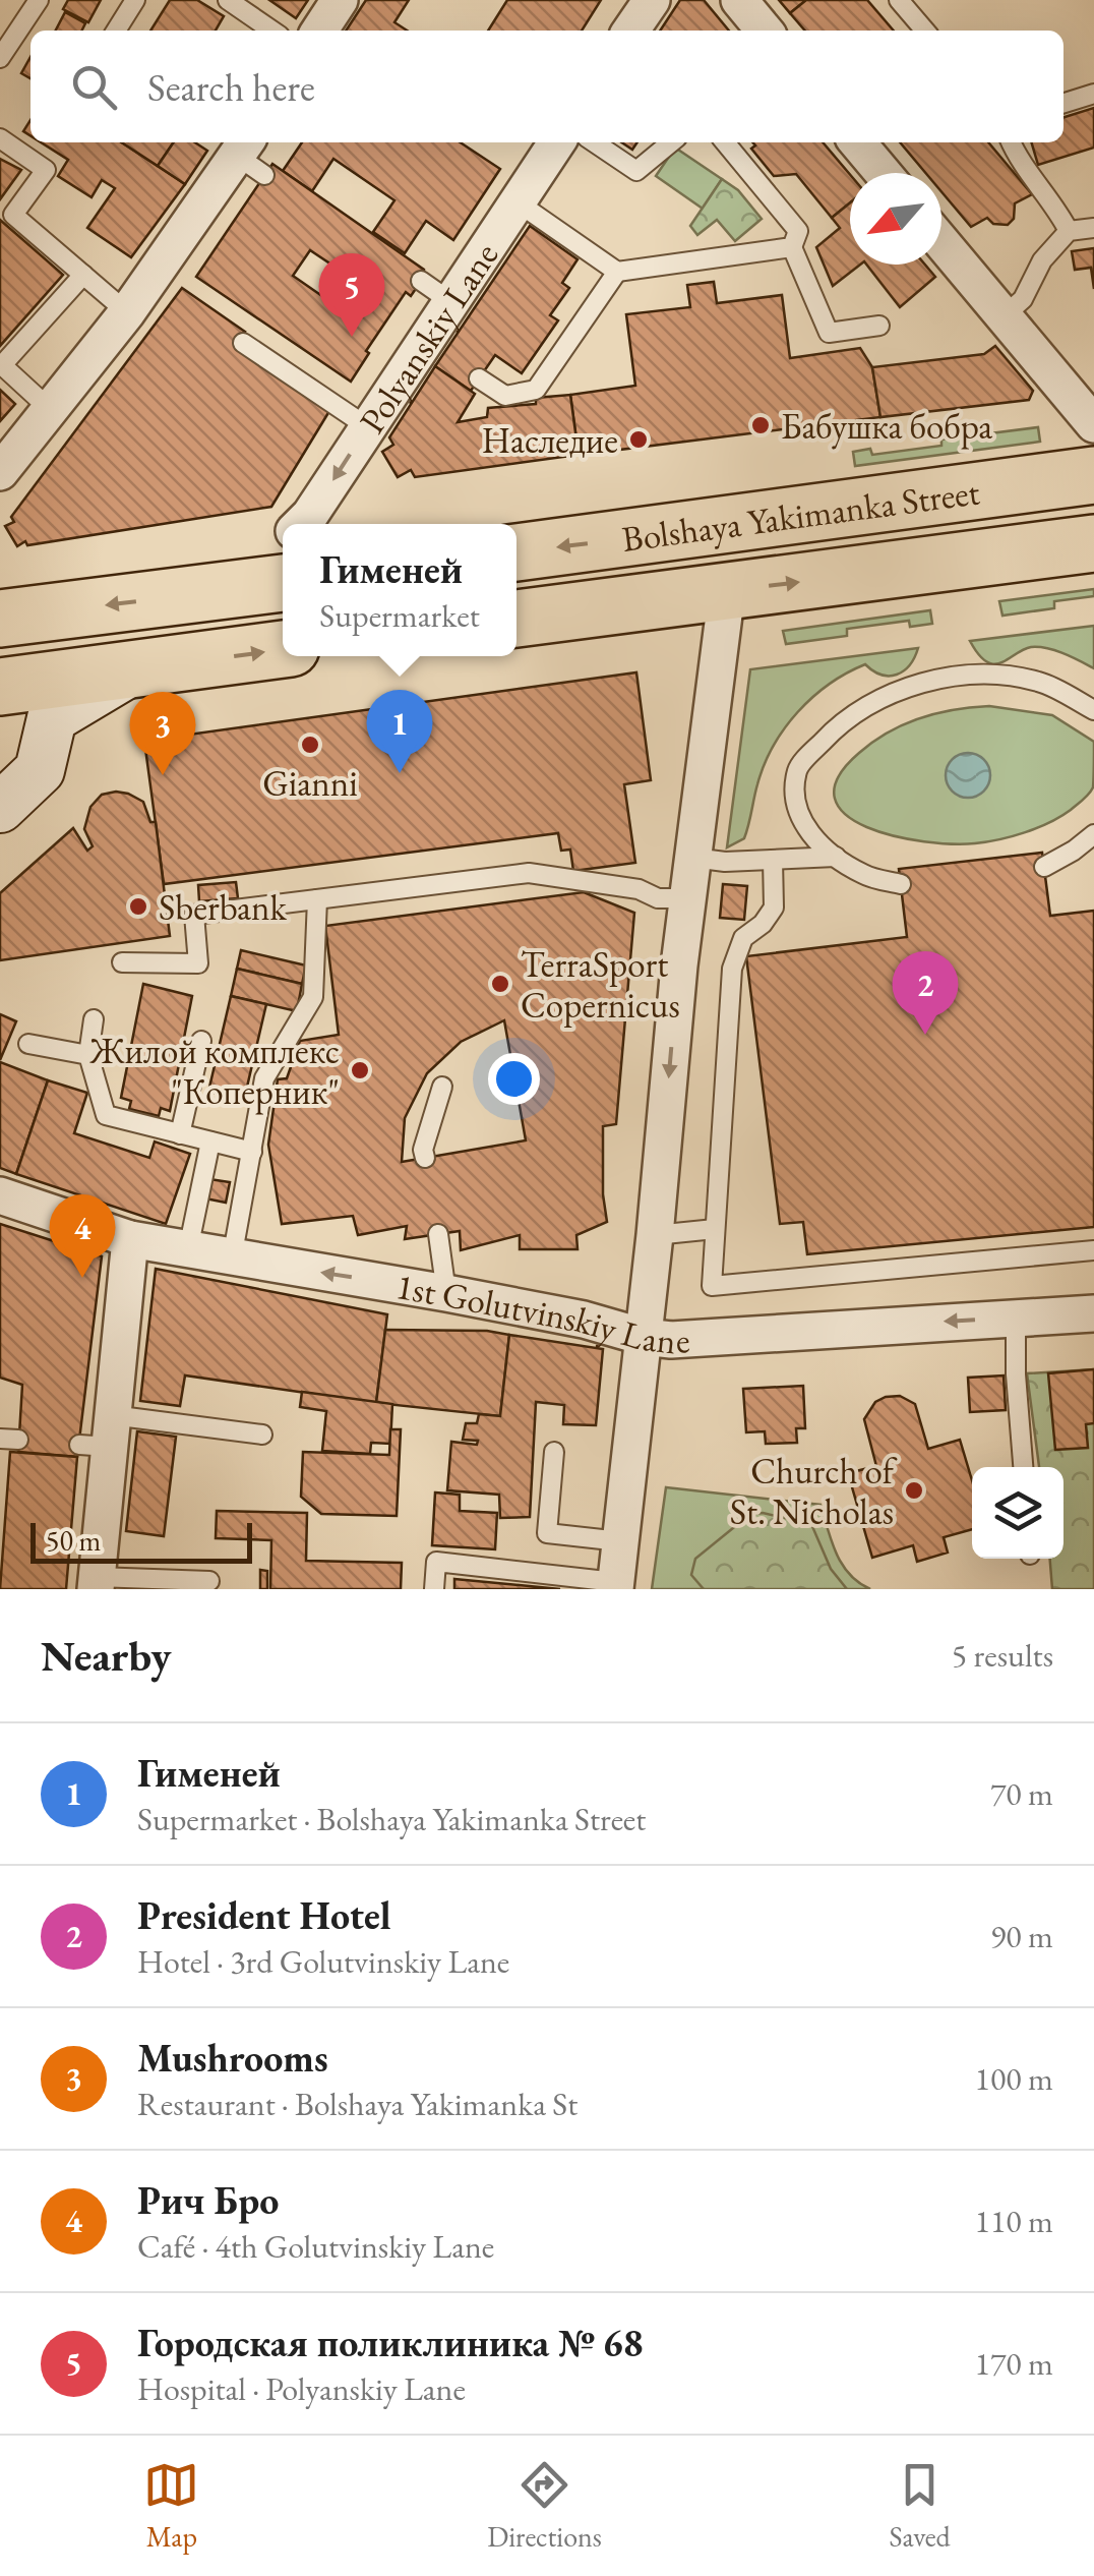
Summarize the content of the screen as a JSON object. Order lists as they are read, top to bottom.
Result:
{
  "streets": {
    "main road": ["Bolshaya Yakimanka Street"],
    "street": ["Polyanskiy Lane", "1st Golutvinskiy Lane"]
  },
  "one_way": ["1st Golutvinskiy Lane"],
  "places": [
    "Бабушка бобра",
    "Наследие",
    "Gianni",
    "Sberbank",
    "TerraSport Copernicus",
    "Жилой комплекс \"Коперник\"",
    "Church of St. Nicholas"
  ],
  "scale_bar": "50 m",
  "north": "bottom left",
  "page": {
    "search": "Search here",
    "pins": [
      "5",
      "1",
      "3",
      "2",
      "4"
    ],
    "popup": ["Гименей", "Supermarket"],
    "scale": "50 m",
    "heading": ["Nearby", "5 results"],
    "list": [
      {
        "mark": "1",
        "name": "Гименей",
        "note": "Supermarket · Bolshaya Yakimanka Street",
        "value": "70 m"
      },
      {
        "mark": "2",
        "name": "President Hotel",
        "note": "Hotel · 3rd Golutvinskiy Lane",
        "value": "90 m"
      },
      {
        "mark": "3",
        "name": "Mushrooms",
        "note": "Restaurant · Bolshaya Yakimanka St",
        "value": "100 m"
      },
      {
        "mark": "4",
        "name": "Рич Бро",
        "note": "Café · 4th Golutvinskiy Lane",
        "value": "110 m"
      },
      {
        "mark": "5",
        "name": "Городская поликлиника № 68",
        "note": "Hospital · Polyanskiy Lane",
        "value": "170 m"
      }
    ],
    "nav": ["Map", "Directions", "Saved"]
  }
}
